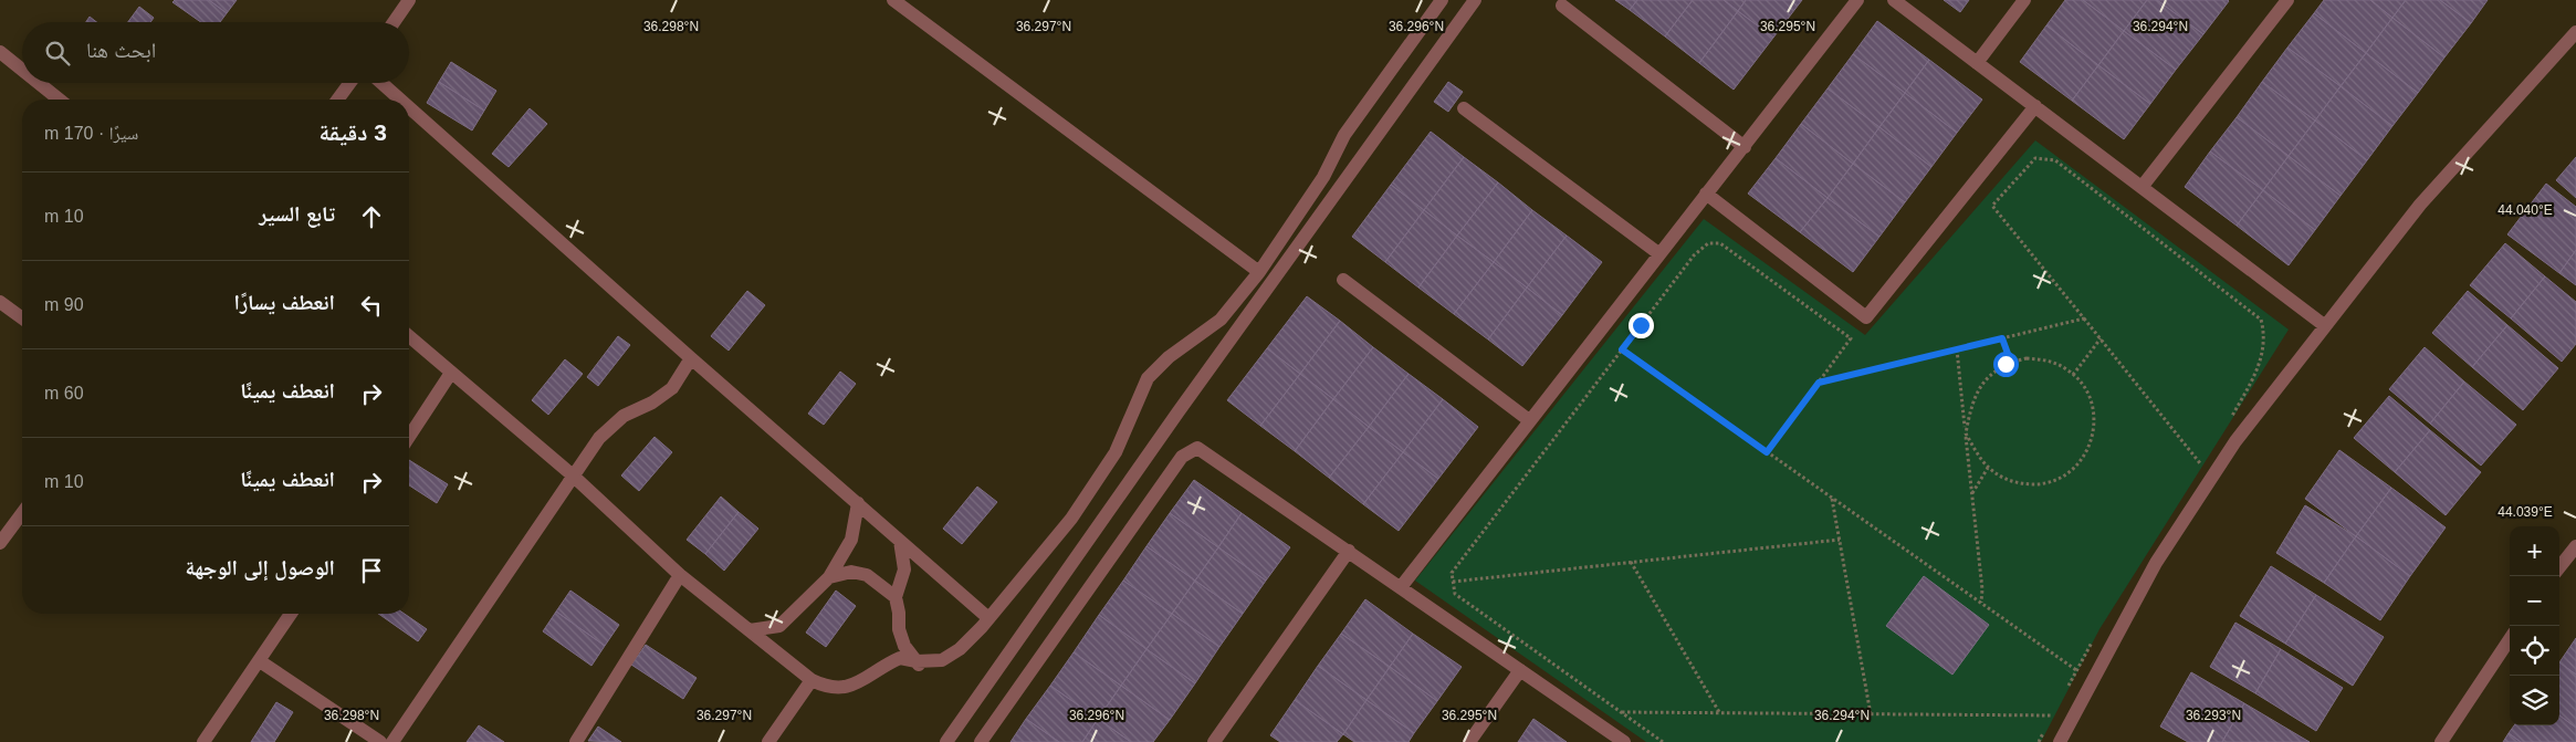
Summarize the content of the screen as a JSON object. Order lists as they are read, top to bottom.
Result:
{
  "page": {
    "search": "ابحث هنا",
    "heading": ["3 دقيقة", "سيرًا · 170 m"],
    "list": [
      ["تابع السير", "10 m"],
      ["انعطف يسارًا", "90 m"],
      ["انعطف يمينًا", "60 m"],
      ["انعطف يمينًا", "10 m"],
      "الوصول إلى الوجهة"
    ],
    "map_buttons": ["+", "−"]
  },
  "coordinates": [
    "36.298°N",
    "36.297°N",
    "36.295°N",
    "36.294°N",
    "36.296°N",
    "44.040°E",
    "44.039°E",
    "36.293°N"
  ]
}
